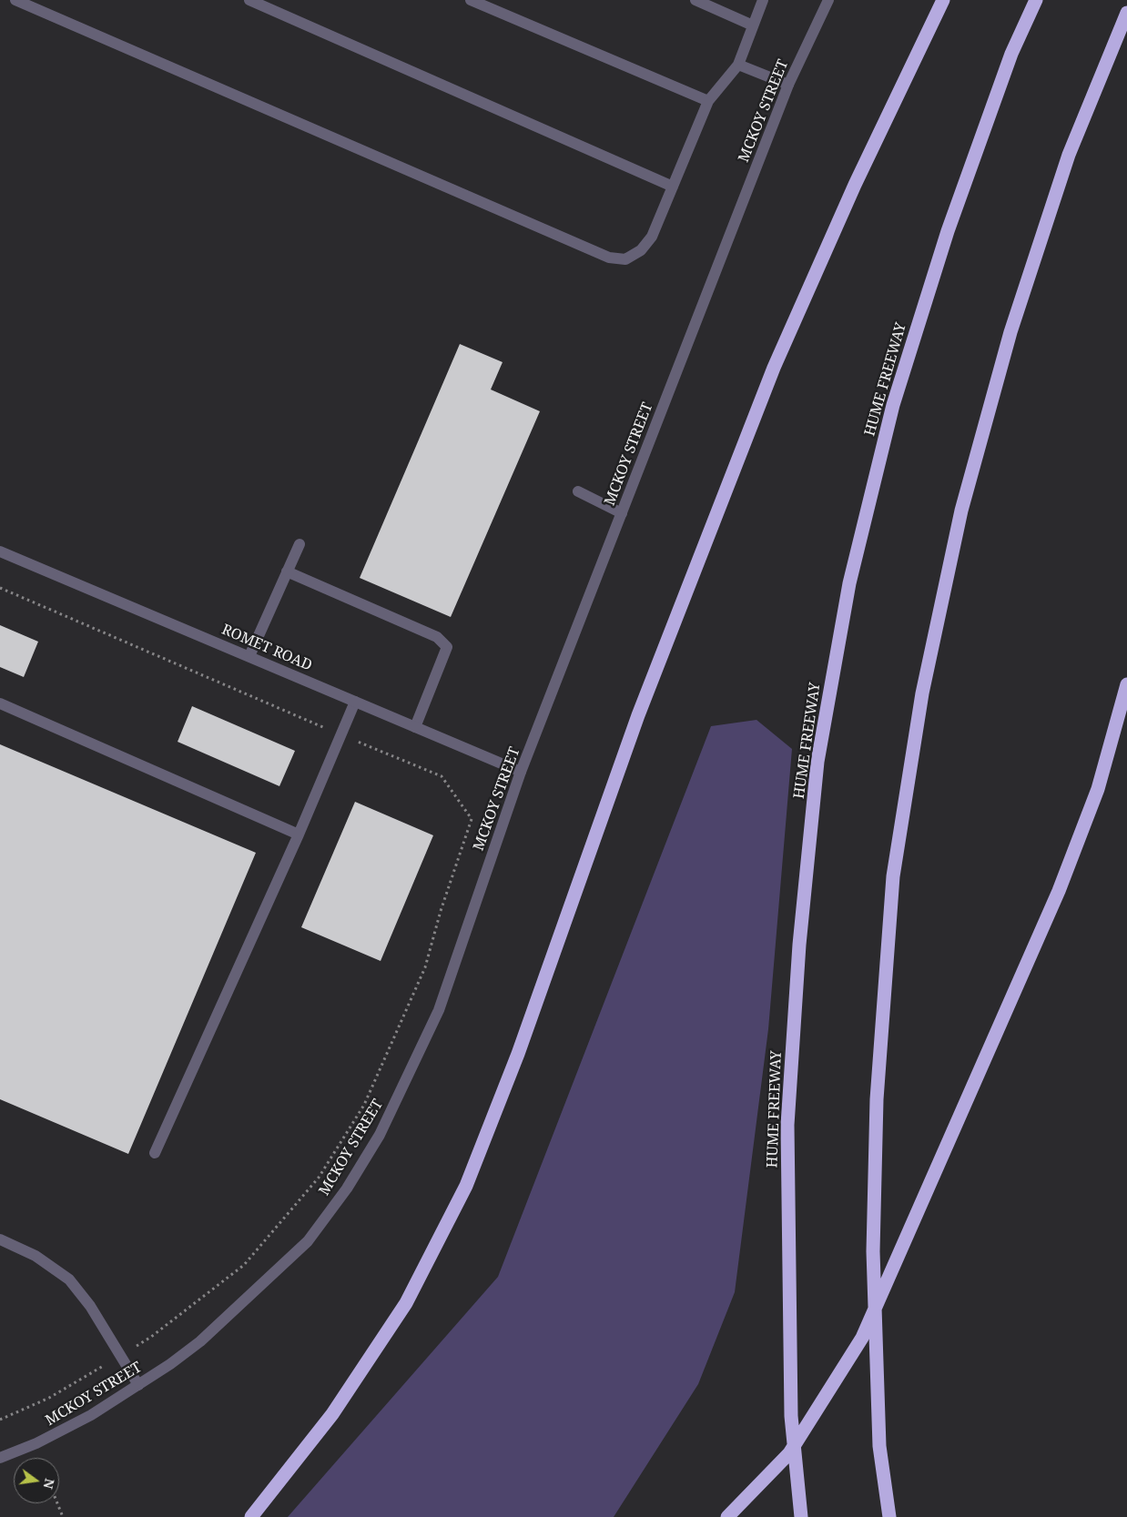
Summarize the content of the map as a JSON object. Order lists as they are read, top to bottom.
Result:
{
  "streets": {
    "highway": ["HUME FREEWAY"],
    "street": ["MCKOY STREET", "ROMET ROAD"]
  },
  "crossings": [
    ["MCKOY STREET", "ROMET ROAD"]
  ],
  "north": "right"
}
